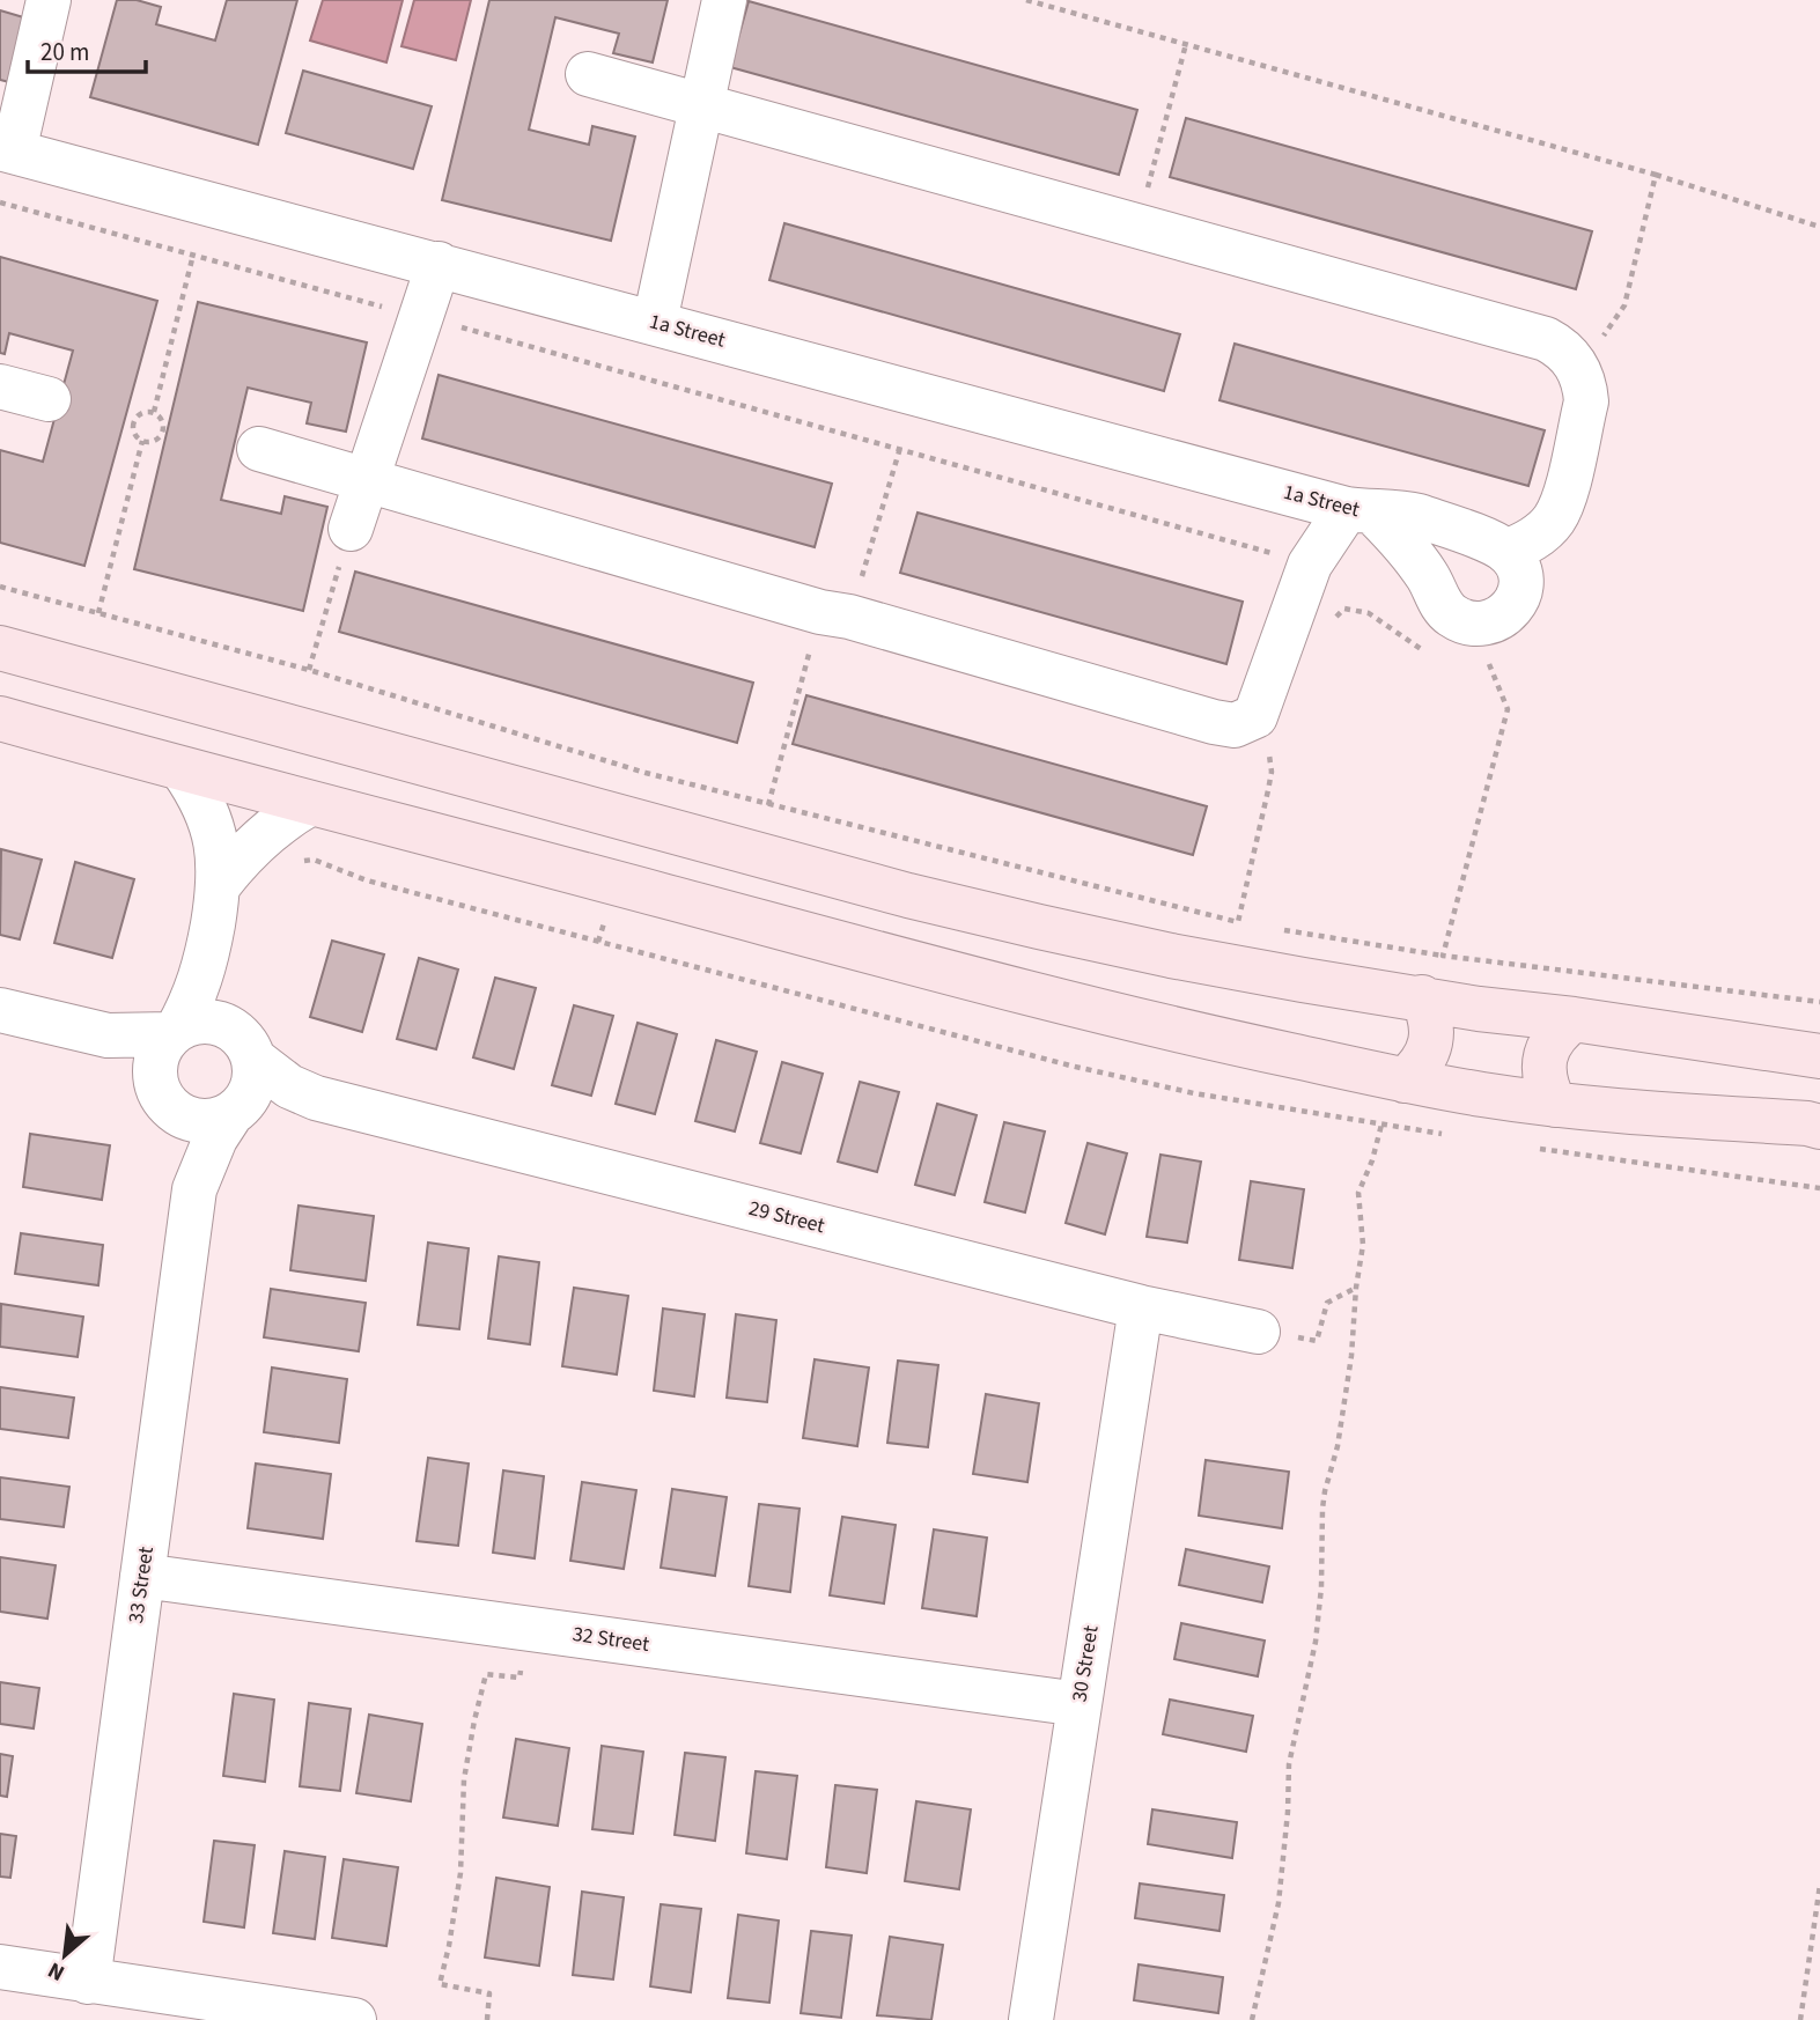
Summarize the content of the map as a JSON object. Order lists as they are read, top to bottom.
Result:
{
  "streets": {
    "street": [
      "1a Street",
      "29 Street",
      "33 Street",
      "32 Street",
      "30 Street"
    ]
  },
  "crossings": [
    ["29 Street", "33 Street"],
    ["29 Street", "30 Street"],
    ["33 Street", "32 Street"],
    ["32 Street", "30 Street"]
  ],
  "scale_bar": "20 m",
  "north": "bottom left"
}
